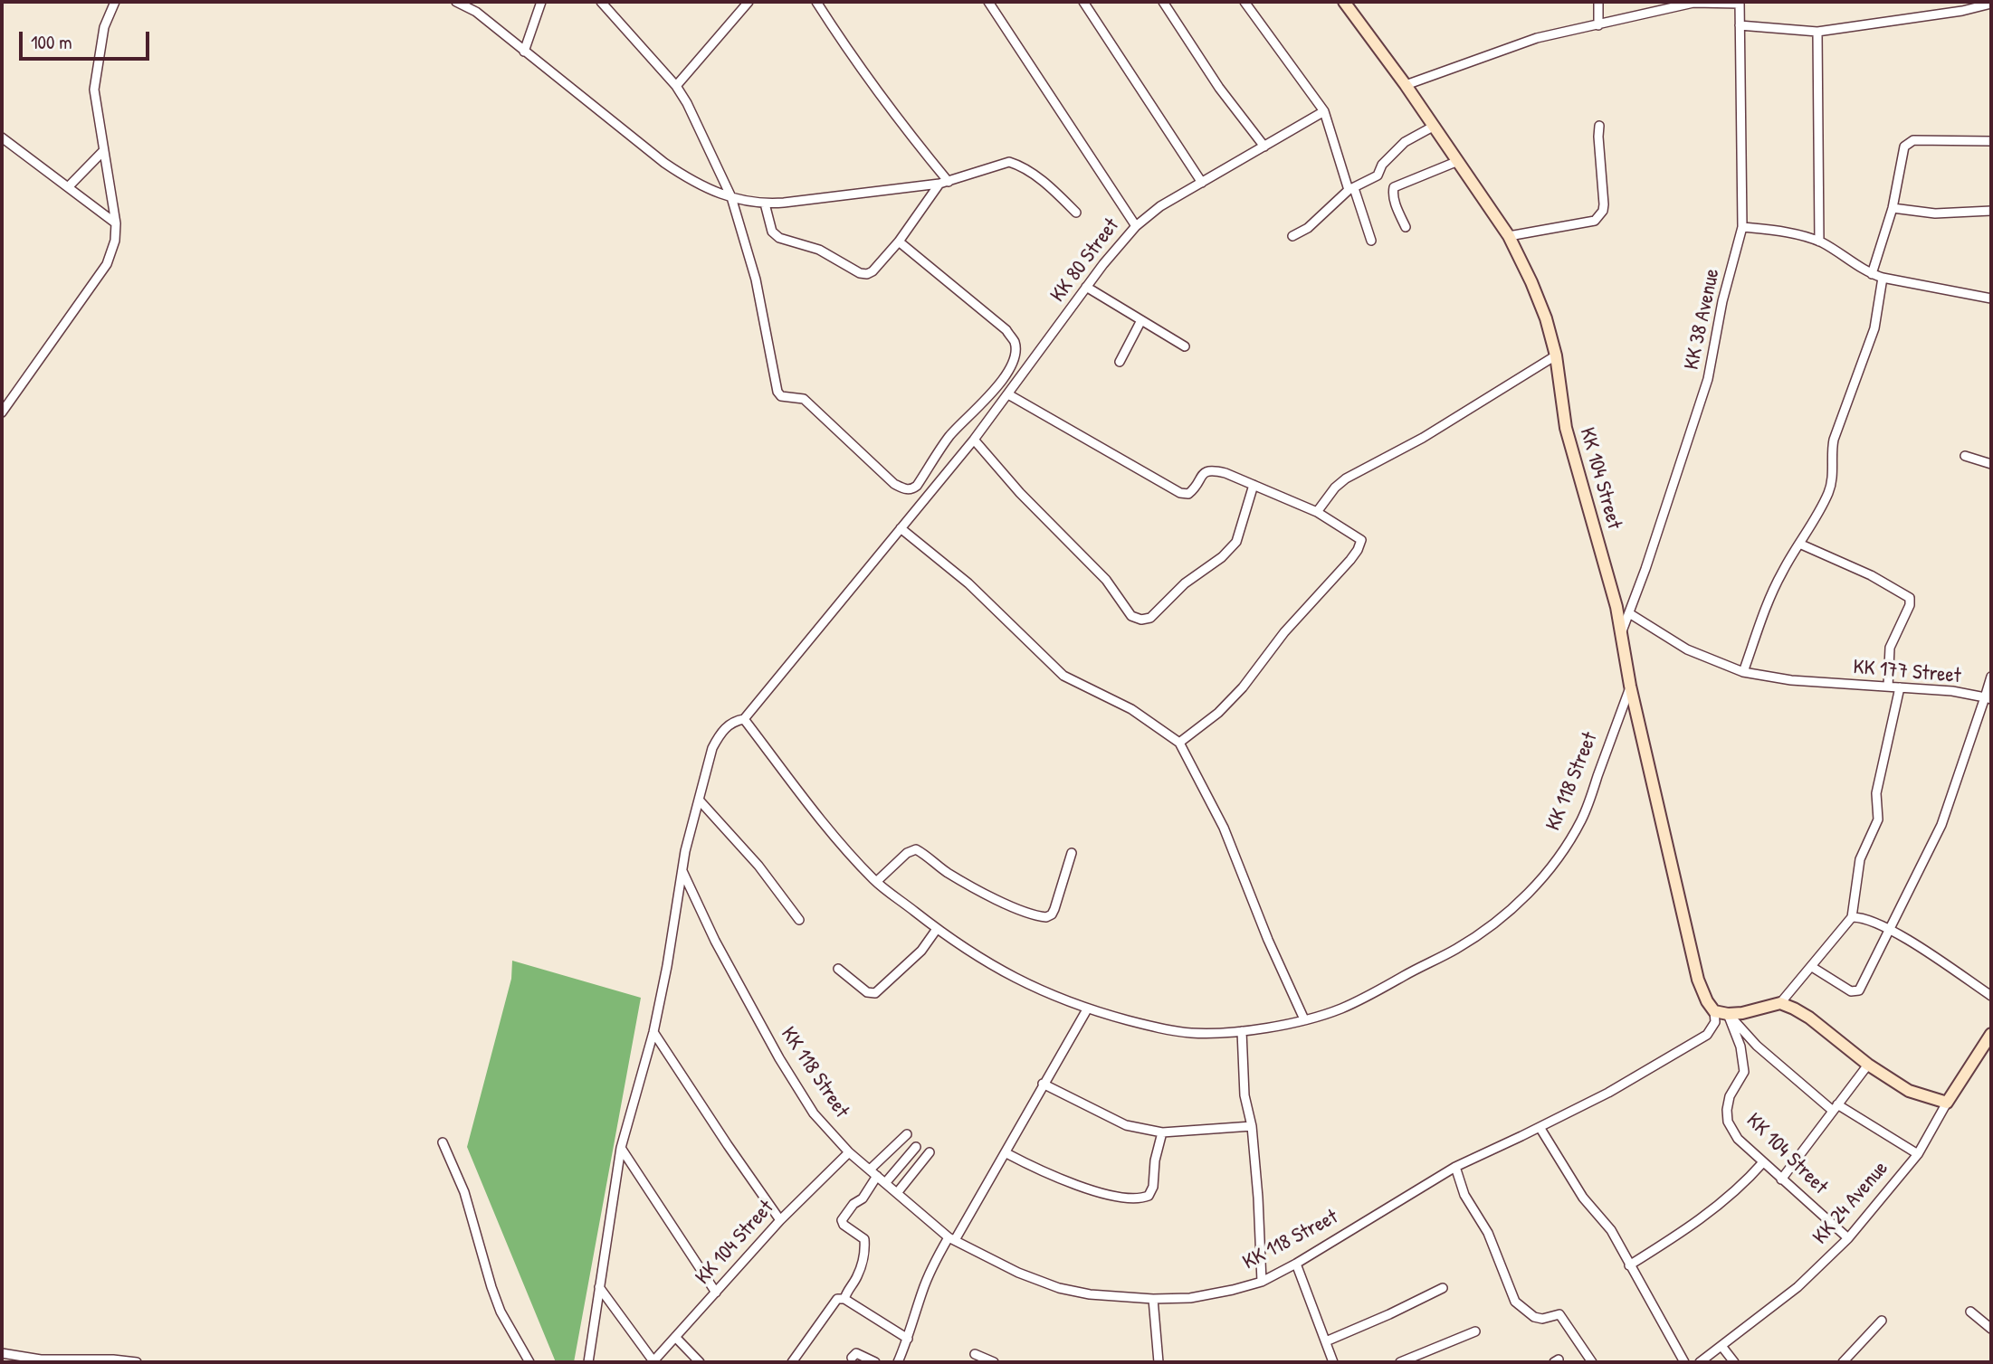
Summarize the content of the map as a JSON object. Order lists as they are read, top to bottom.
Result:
{
  "streets": {
    "street": [
      "KK 80 Street",
      "KK 38 Avenue",
      "KK 104 Street",
      "KK 177 Street",
      "KK 118 Street",
      "KK 24 Avenue"
    ]
  },
  "crossings": [
    ["KK 80 Street", "KK 118 Street"],
    ["KK 38 Avenue", "KK 104 Street"],
    ["KK 38 Avenue", "KK 177 Street"],
    ["KK 104 Street", "KK 118 Street"],
    ["KK 104 Street", "KK 24 Avenue"]
  ],
  "scale_bar": "100 m"
}
